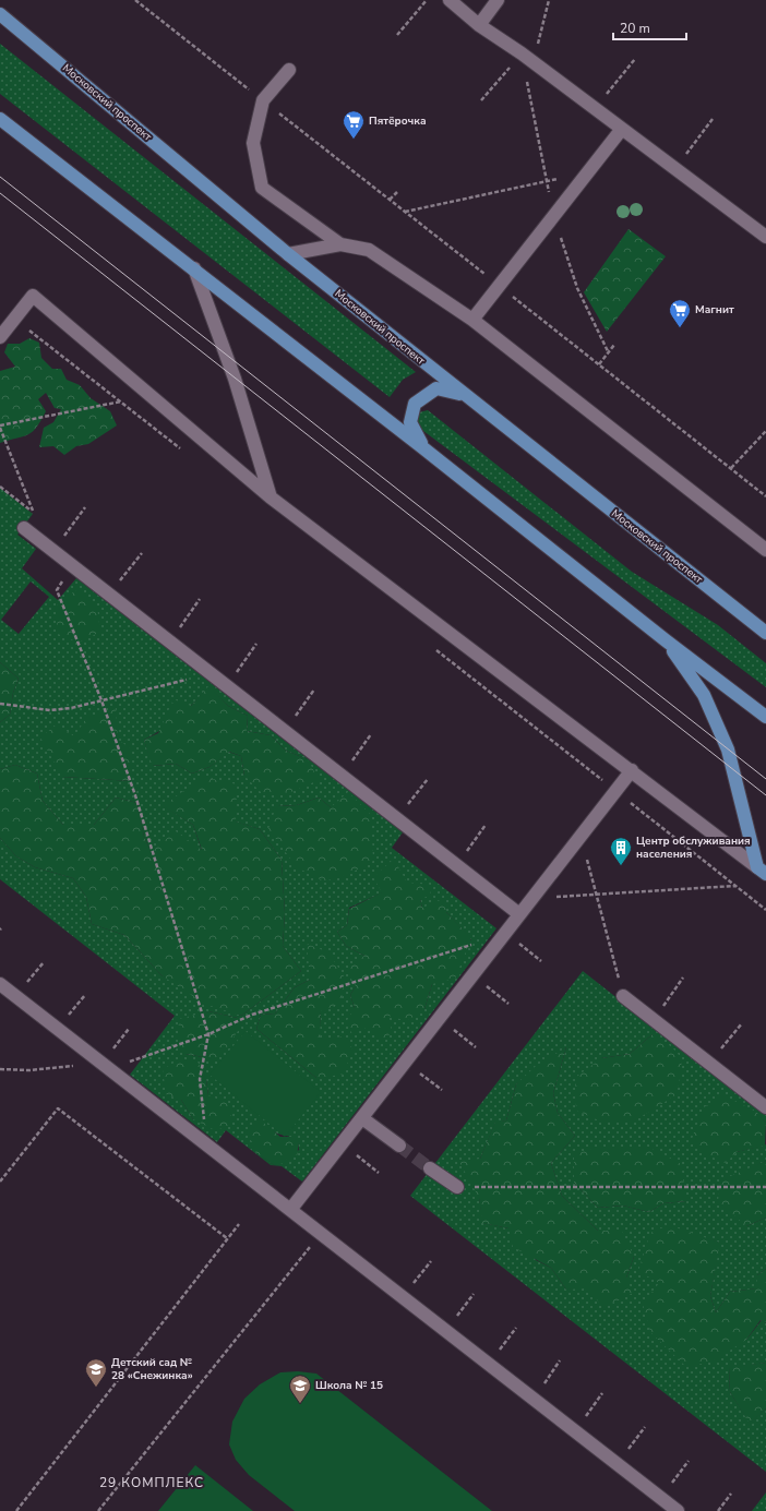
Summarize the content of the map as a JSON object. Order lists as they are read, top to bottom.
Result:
{
  "streets": {
    "main road": ["Московский проспект"]
  },
  "districts": ["29 КОМПЛЕКС"],
  "places": {
    "supermarket": ["Пятёрочка", "Магнит"],
    "building": ["Центр обслуживания населения"],
    "school or university": ["Детский сад № 28 «Снежинка»", "Школа № 15"]
  },
  "scale_bar": "20 m"
}
